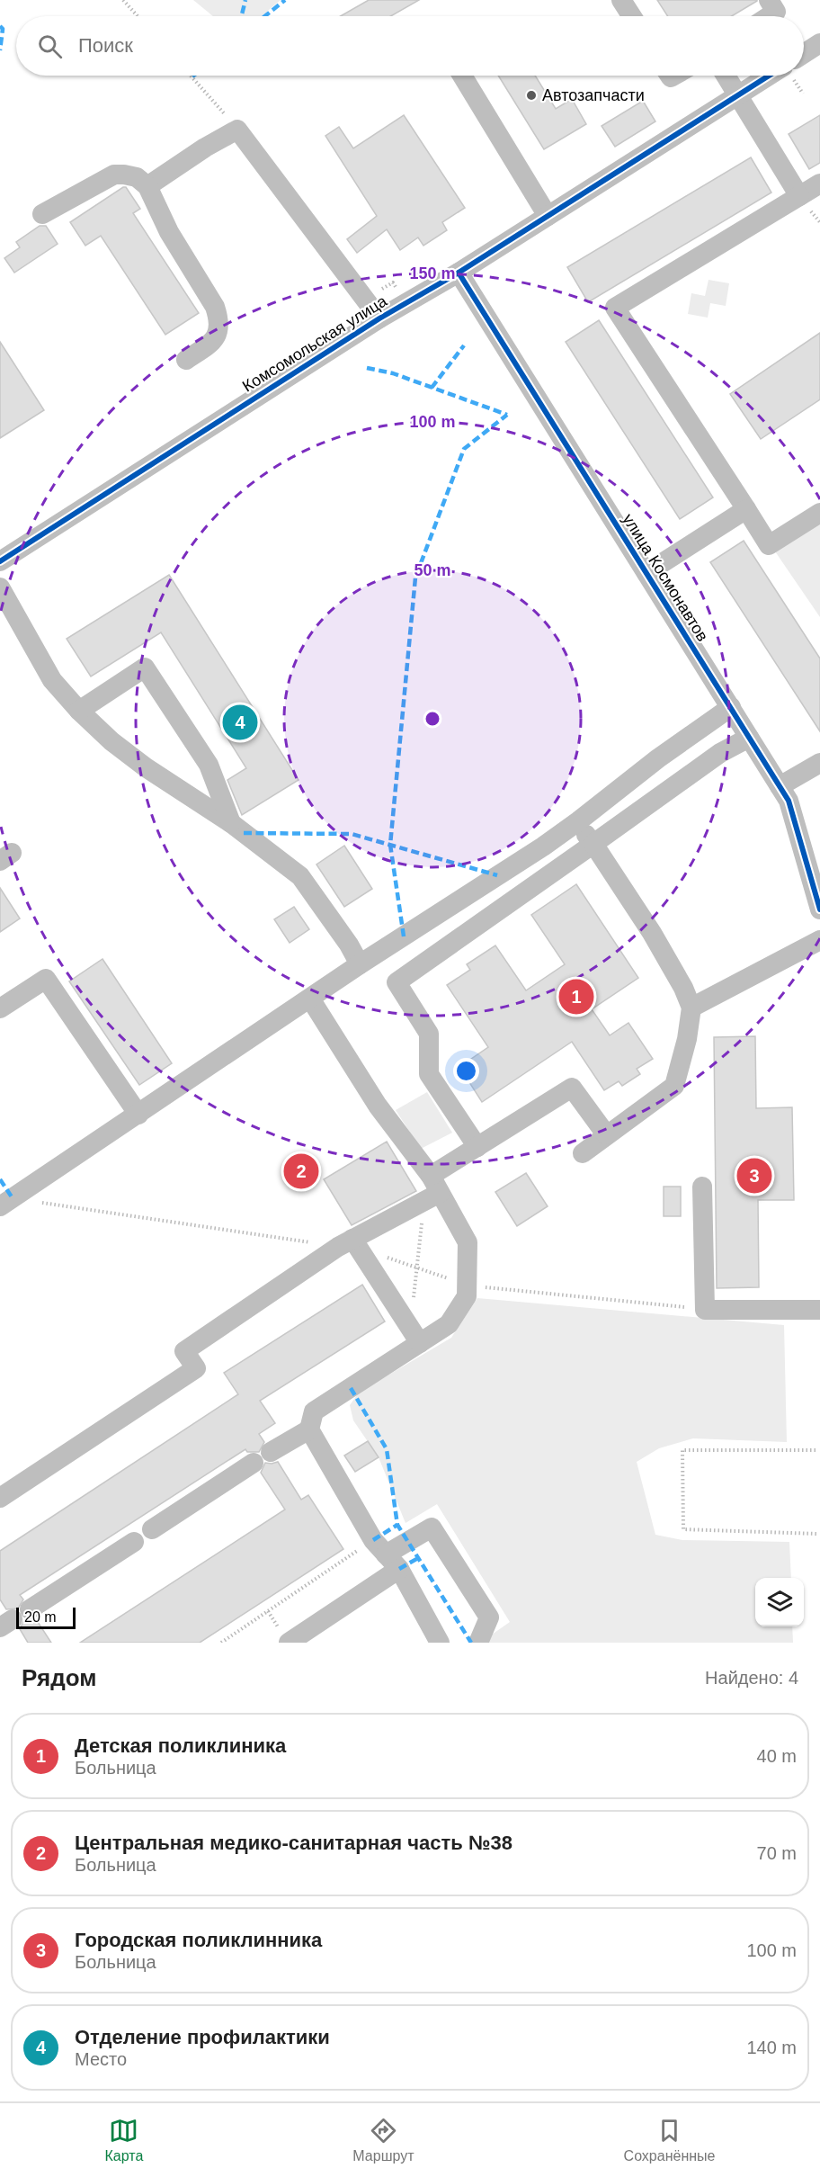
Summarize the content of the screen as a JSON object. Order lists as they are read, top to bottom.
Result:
{
  "streets": {
    "street": ["Комсомольская улица", "улица Космонавтов"]
  },
  "crossings": [
    ["Комсомольская улица", "улица Космонавтов"]
  ],
  "places": ["Автозапчасти"],
  "scale_bar": "20 m",
  "page": {
    "search": "Поиск",
    "pins": [
      "4",
      "1",
      "2",
      "3"
    ],
    "scale": "20 m",
    "heading": ["Рядом", "Найдено: 4"],
    "list": [
      {
        "mark": "1",
        "name": "Детская поликлиника",
        "note": "Больница",
        "value": "40 m"
      },
      {
        "mark": "2",
        "name": "Центральная медико-санитарная часть №38",
        "note": "Больница",
        "value": "70 m"
      },
      {
        "mark": "3",
        "name": "Городская поликлинника",
        "note": "Больница",
        "value": "100 m"
      },
      {
        "mark": "4",
        "name": "Отделение профилактики",
        "note": "Место",
        "value": "140 m"
      }
    ],
    "nav": ["Карта", "Маршрут", "Сохранённые"]
  },
  "rings": ["150 m", "100 m", "50 m"]
}
